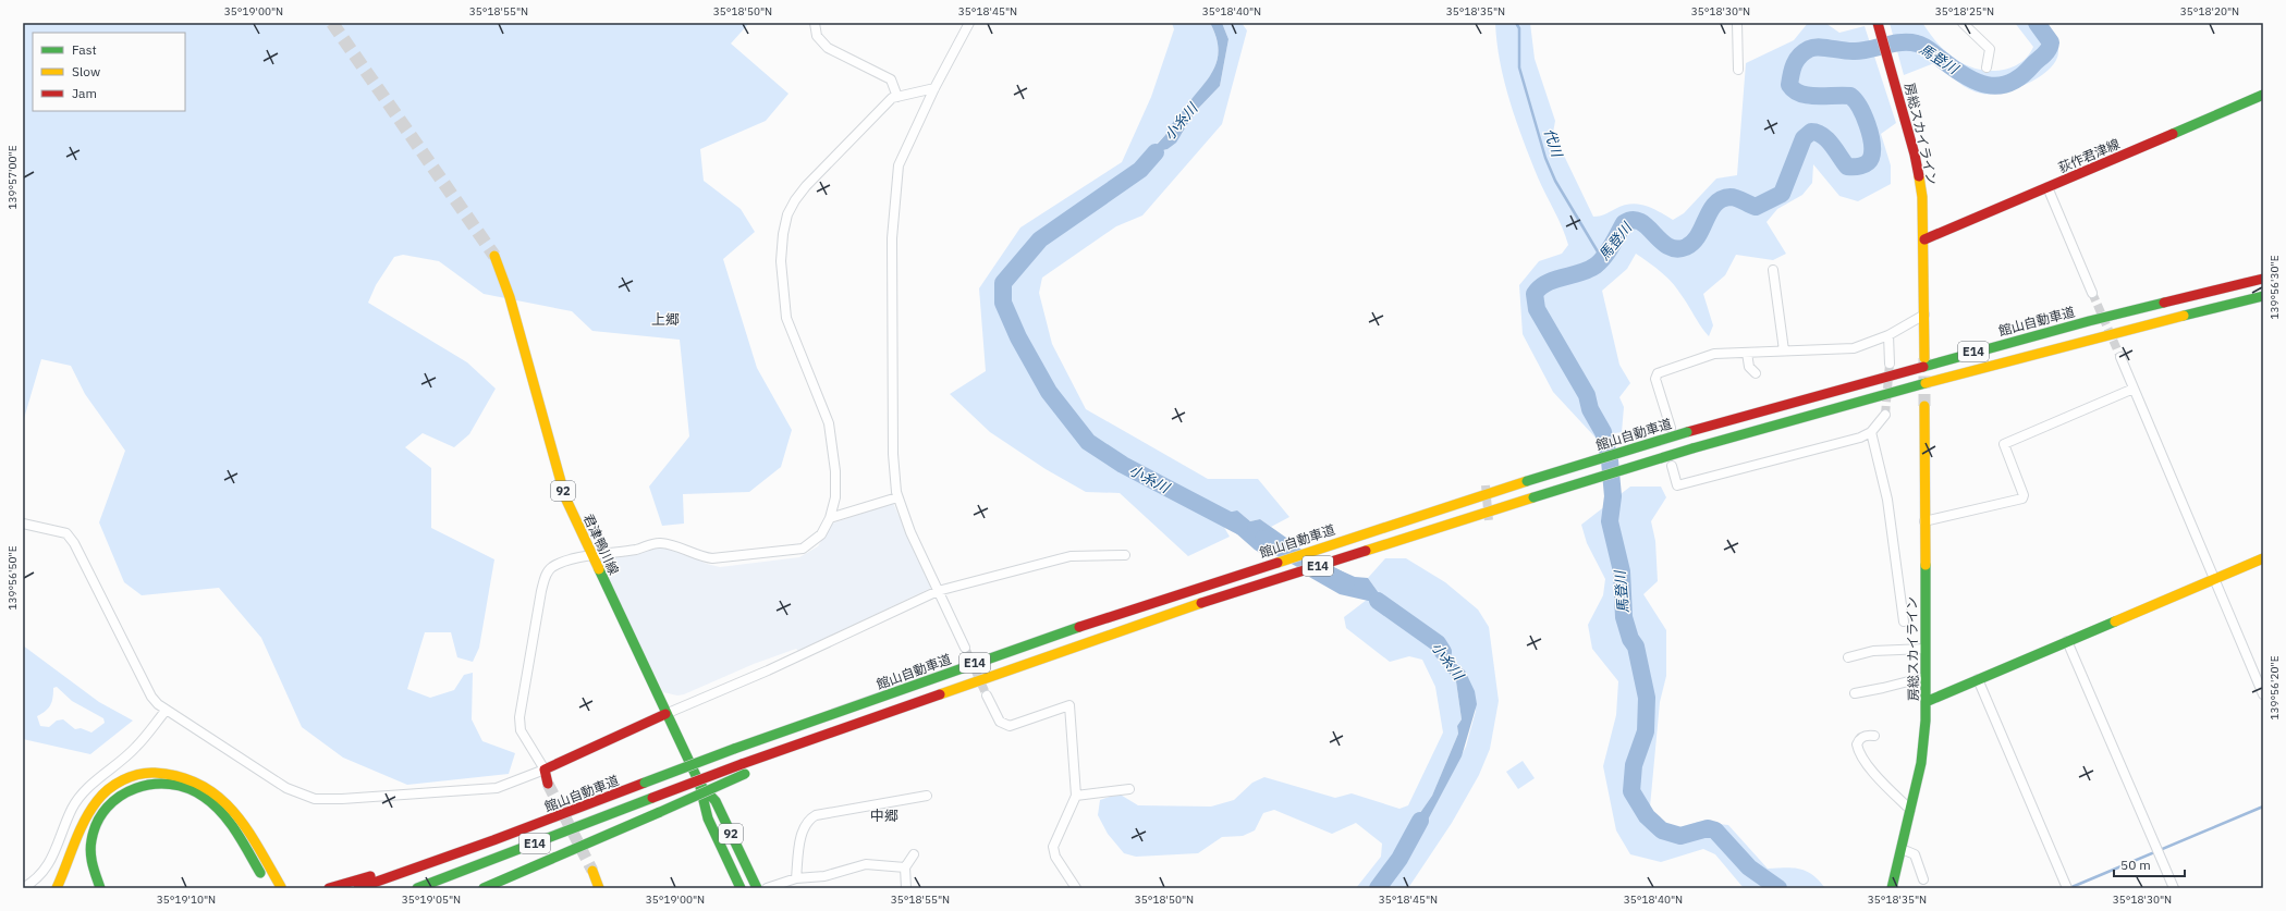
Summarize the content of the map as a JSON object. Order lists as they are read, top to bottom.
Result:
{
  "streets": {
    "main road": [
      "房総スカイライン",
      "荻作君津線",
      "館山自動車道",
      "E14",
      "92",
      "君津鴨川線"
    ]
  },
  "crossings": [
    ["房総スカイライン", "荻作君津線"]
  ],
  "districts": ["上郷", "中郷"],
  "water": ["馬登川", "小糸川", "代川"],
  "legend": ["Fast", "Slow", "Jam"],
  "scale_bar": "50 m",
  "coordinates": [
    "35°19'00\"N",
    "35°18'55\"N",
    "35°18'50\"N",
    "35°18'45\"N",
    "35°18'40\"N",
    "35°18'35\"N",
    "35°18'30\"N",
    "35°18'25\"N",
    "35°18'20\"N",
    "139°57'00\"E",
    "139°56'30\"E",
    "139°56'50\"E",
    "139°56'20\"E",
    "35°19'10\"N",
    "35°19'05\"N"
  ]
}
